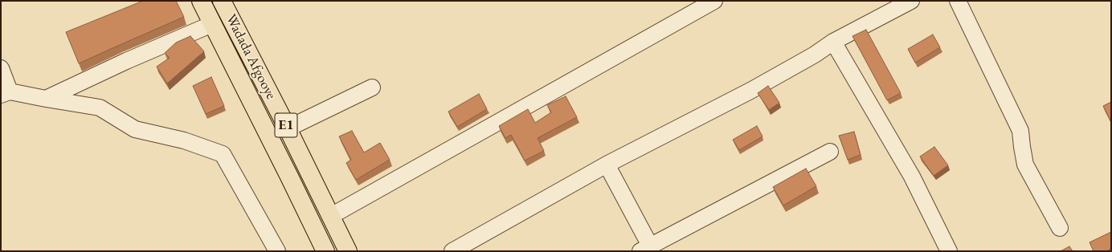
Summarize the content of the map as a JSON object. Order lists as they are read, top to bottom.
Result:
{
  "streets": {
    "highway": ["Wadada Afgooye", "E1"]
  }
}
